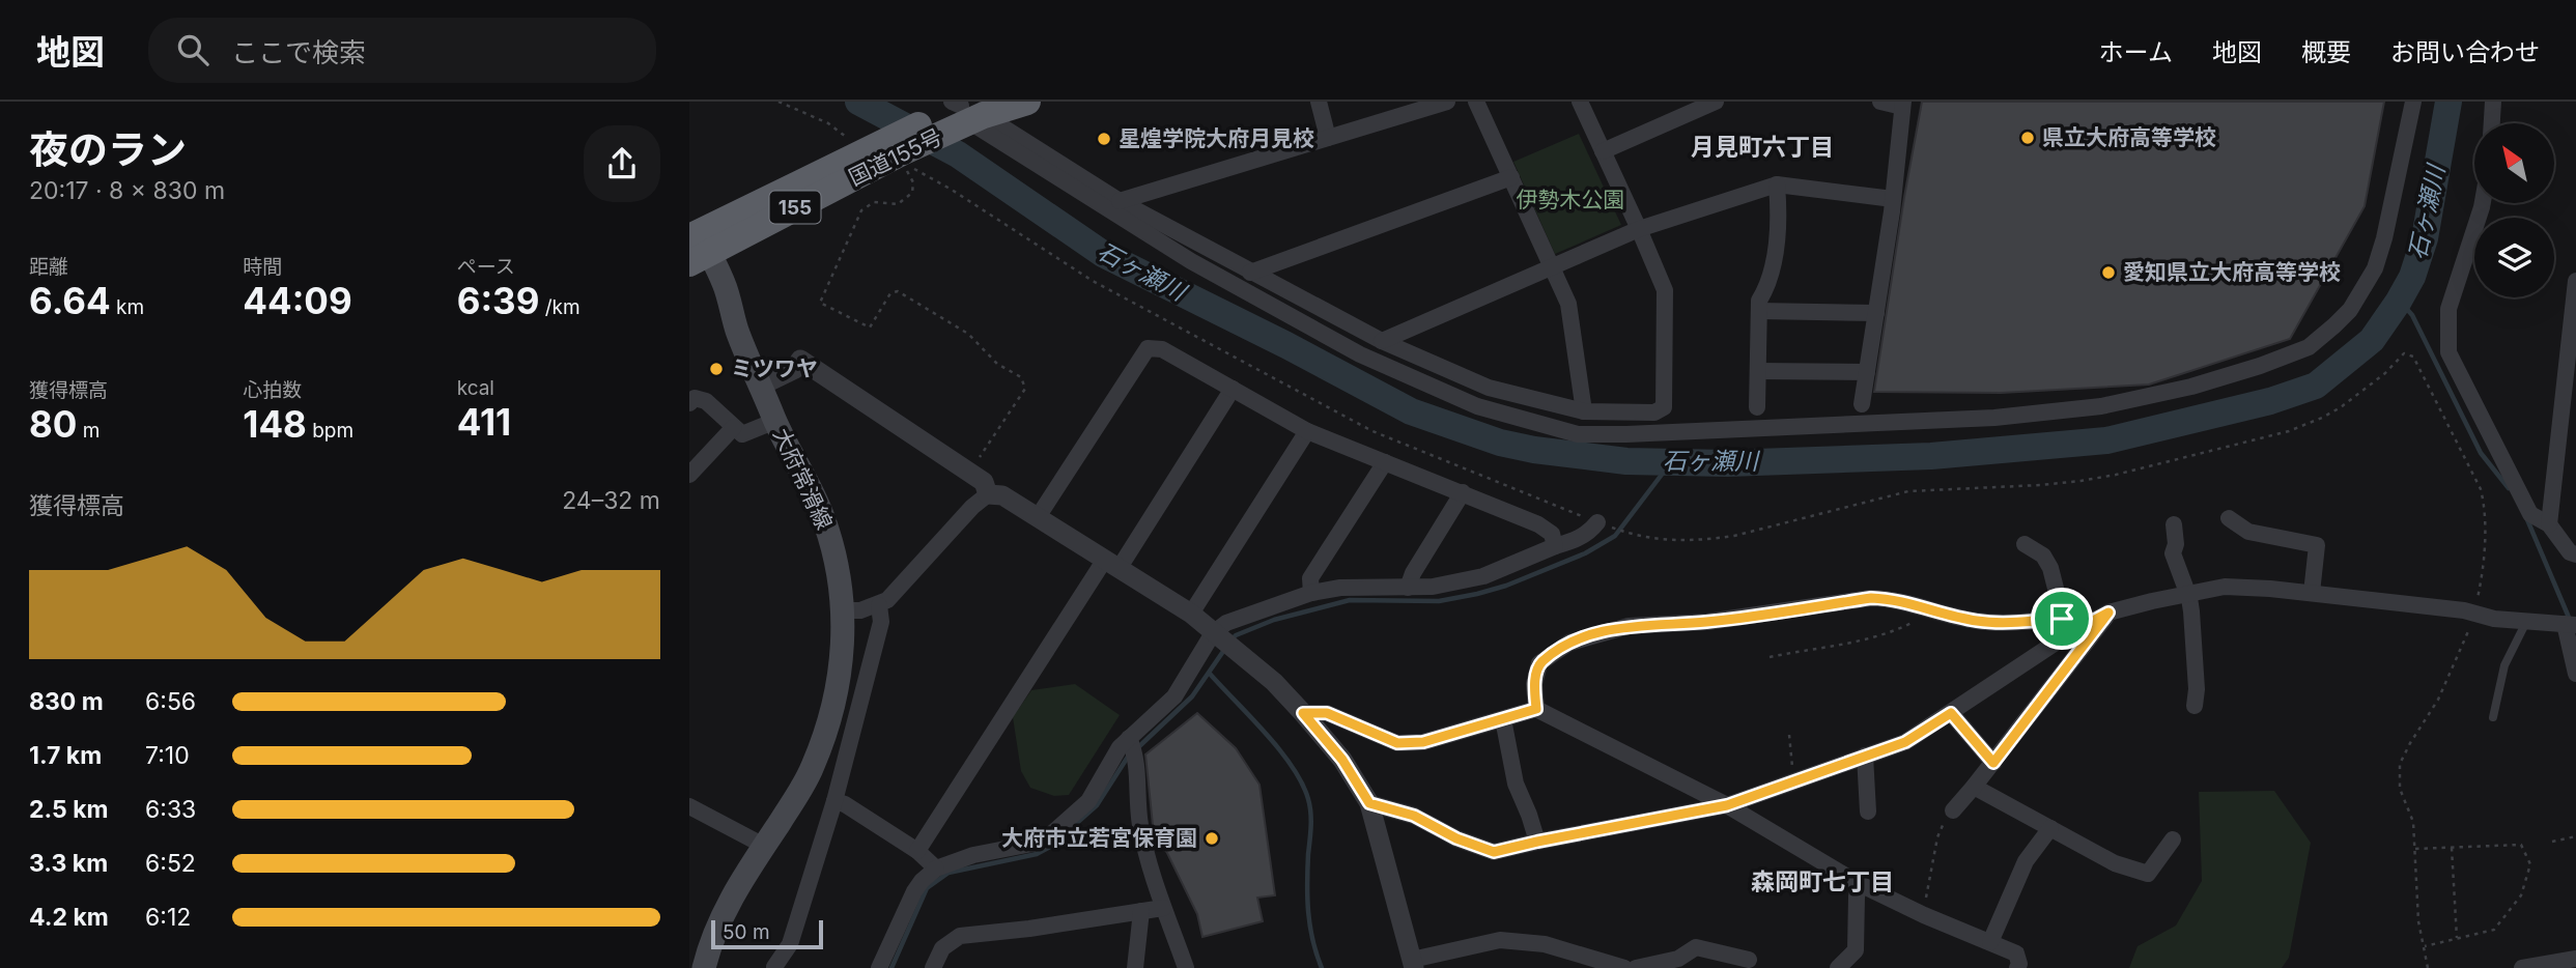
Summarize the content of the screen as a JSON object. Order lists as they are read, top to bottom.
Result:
{
  "streets": {
    "highway": ["国道155号", "155"],
    "main road": ["大府常滑線"]
  },
  "crossings": [
    ["国道155号", "大府常滑線"]
  ],
  "districts": ["月見町六丁目", "森岡町七丁目"],
  "water": ["石ヶ瀬川"],
  "parks": ["伊勢木公園"],
  "places": [
    "県立大府高等学校",
    "星煌学院大府月見校",
    "愛知県立大府高等学校",
    "ミツワヤ",
    "大府市立若宮保育園"
  ],
  "scale_bar": "50 m",
  "north": "top left",
  "page": {
    "header": "地図",
    "search": "ここで検索",
    "nav": [
      "ホーム",
      "地図",
      "概要",
      "お問い合わせ"
    ],
    "heading": ["夜のラン", "20:17 · 8 × 830 m"],
    "stats": [
      ["距離", "6.64 km"],
      ["時間", "44:09"],
      ["ペース", "6:39 /km"],
      ["獲得標高", "80 m"],
      ["心拍数", "148 bpm"],
      ["kcal", "411"]
    ],
    "chart": ["獲得標高", "24–32 m"],
    "list": [
      {
        "name": "830 m",
        "note": "6:56"
      },
      {
        "name": "1.7 km",
        "note": "7:10"
      },
      {
        "name": "2.5 km",
        "note": "6:33"
      },
      {
        "name": "3.3 km",
        "note": "6:52"
      },
      {
        "name": "4.2 km",
        "note": "6:12"
      }
    ],
    "scale": "50 m"
  }
}
